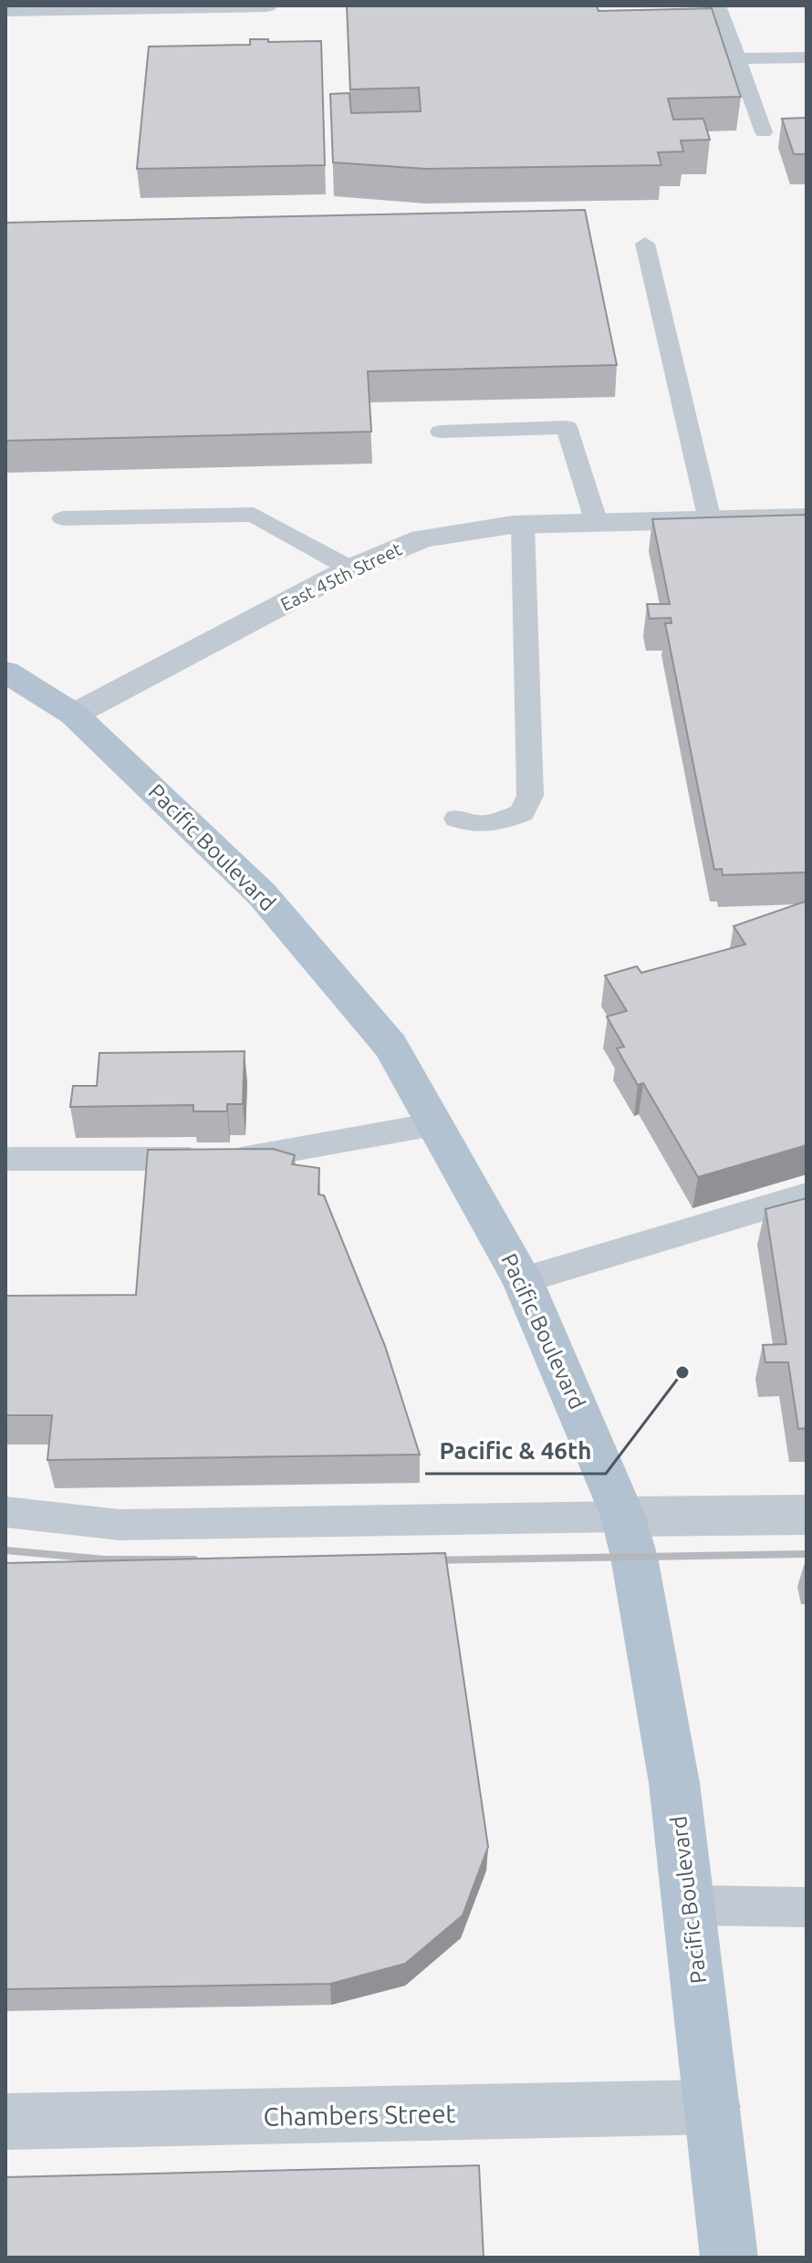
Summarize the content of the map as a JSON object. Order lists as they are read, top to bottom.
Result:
{
  "streets": {
    "main road": ["Pacific Boulevard"],
    "street": ["East 45th Street", "Chambers Street"]
  },
  "crossings": [
    ["East 45th Street", "Pacific Boulevard"],
    ["Pacific Boulevard", "Chambers Street"]
  ],
  "places": ["Pacific & 46th"]
}
